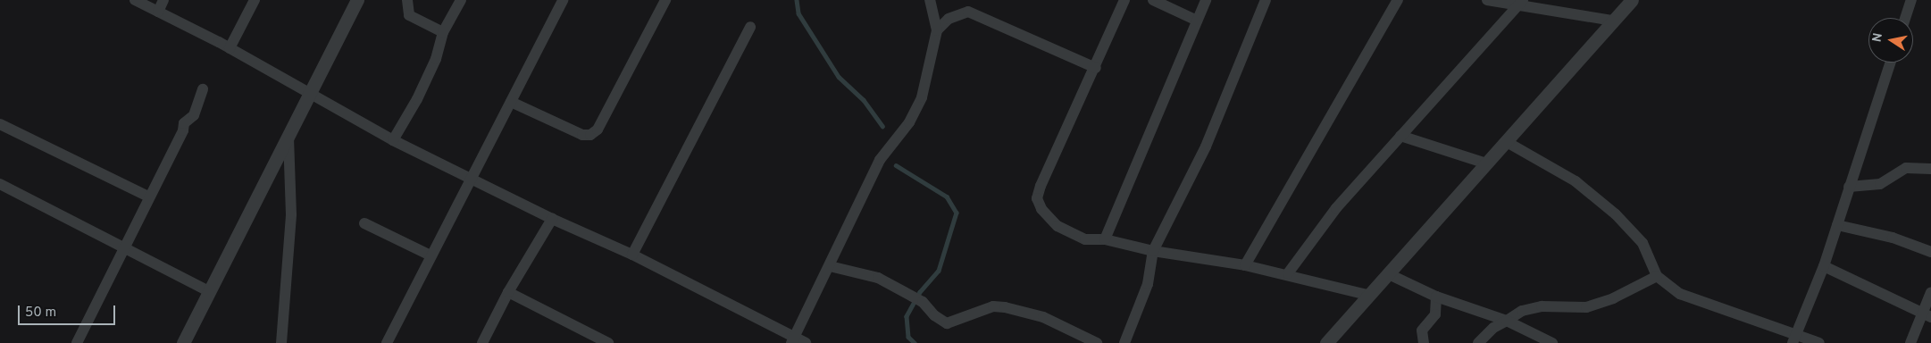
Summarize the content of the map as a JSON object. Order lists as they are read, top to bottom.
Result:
{
  "scale_bar": "50 m",
  "north": "left"
}
